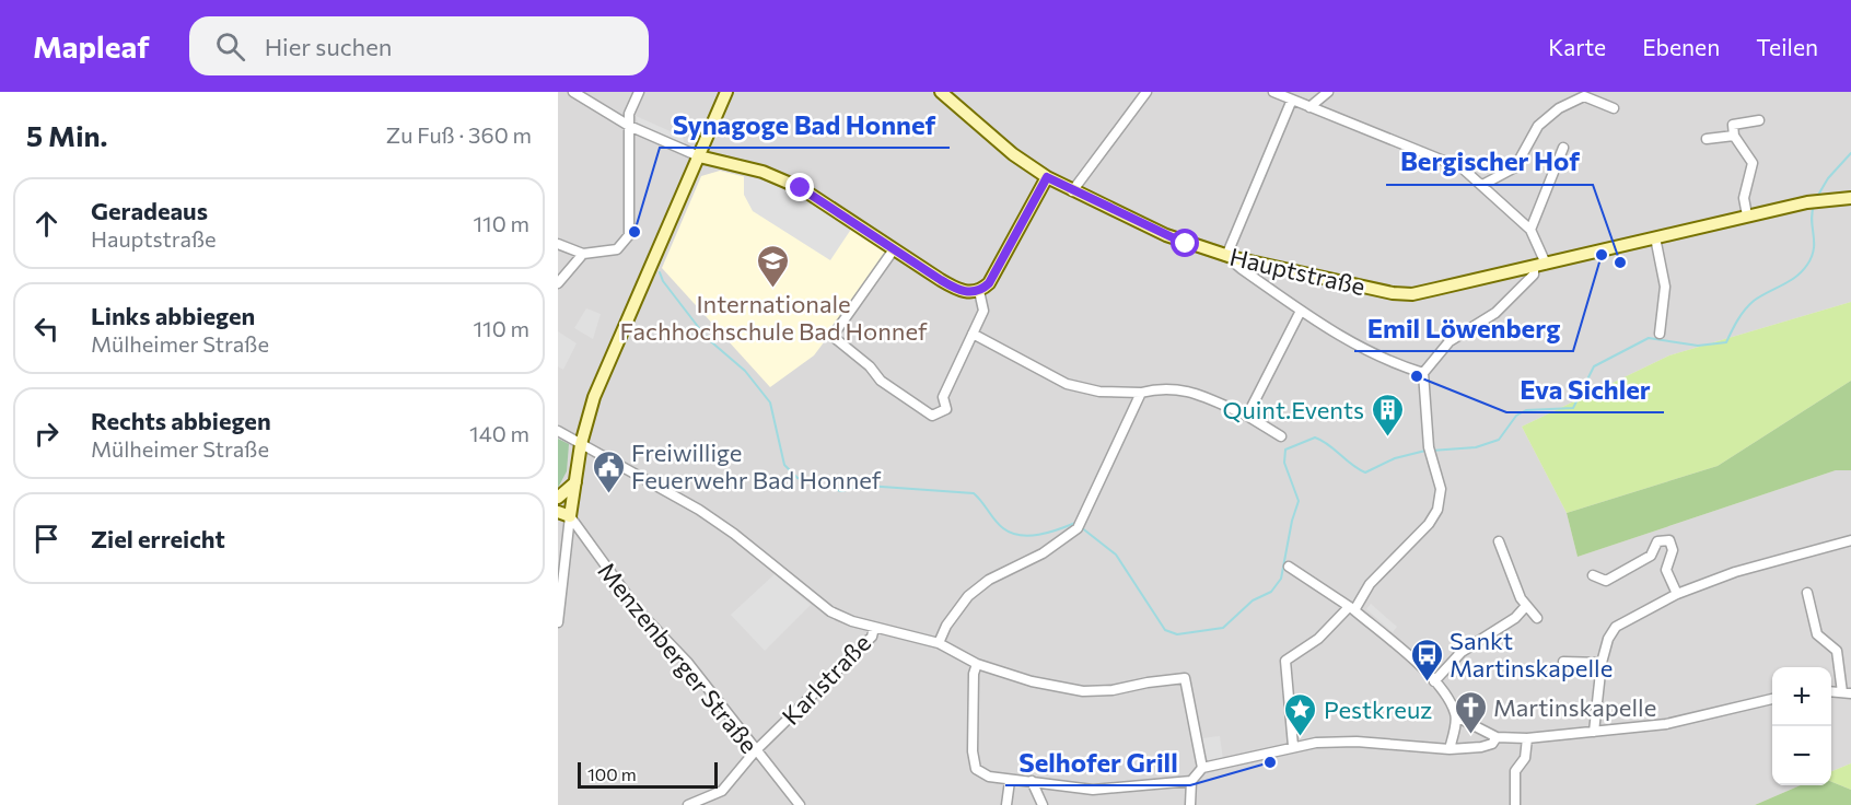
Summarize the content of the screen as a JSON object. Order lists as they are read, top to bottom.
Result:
{
  "streets": {
    "main road": ["Hauptstraße"],
    "street": ["Menzenberger Straße", "Karlstraße"]
  },
  "crossings": [
    ["Menzenberger Straße", "Karlstraße"]
  ],
  "places": {
    "other": [
      "Synagoge Bad Honnef",
      "Emil Löwenberg",
      "Bergischer Hof",
      "Eva Sichler",
      "Selhofer Grill"
    ],
    "school or university": ["Internationale Fachhochschule Bad Honnef"],
    "building": ["Quint.Events"],
    "public building": ["Freiwillige Feuerwehr Bad Honnef"],
    "bus stop": ["Sankt Martinskapelle"],
    "church": ["Martinskapelle"],
    "place": ["Pestkreuz"]
  },
  "scale_bar": "100 m",
  "page": {
    "header": "Mapleaf",
    "search": "Hier suchen",
    "nav": ["Karte", "Ebenen", "Teilen"],
    "heading": ["5 Min.", "Zu Fuß · 360 m"],
    "list": [
      ["Geradeaus", "Hauptstraße", "110 m"],
      ["Links abbiegen", "Mülheimer Straße", "110 m"],
      ["Rechts abbiegen", "Mülheimer Straße", "140 m"],
      "Ziel erreicht"
    ],
    "map_buttons": ["+", "−"],
    "scale": "100 m"
  }
}
